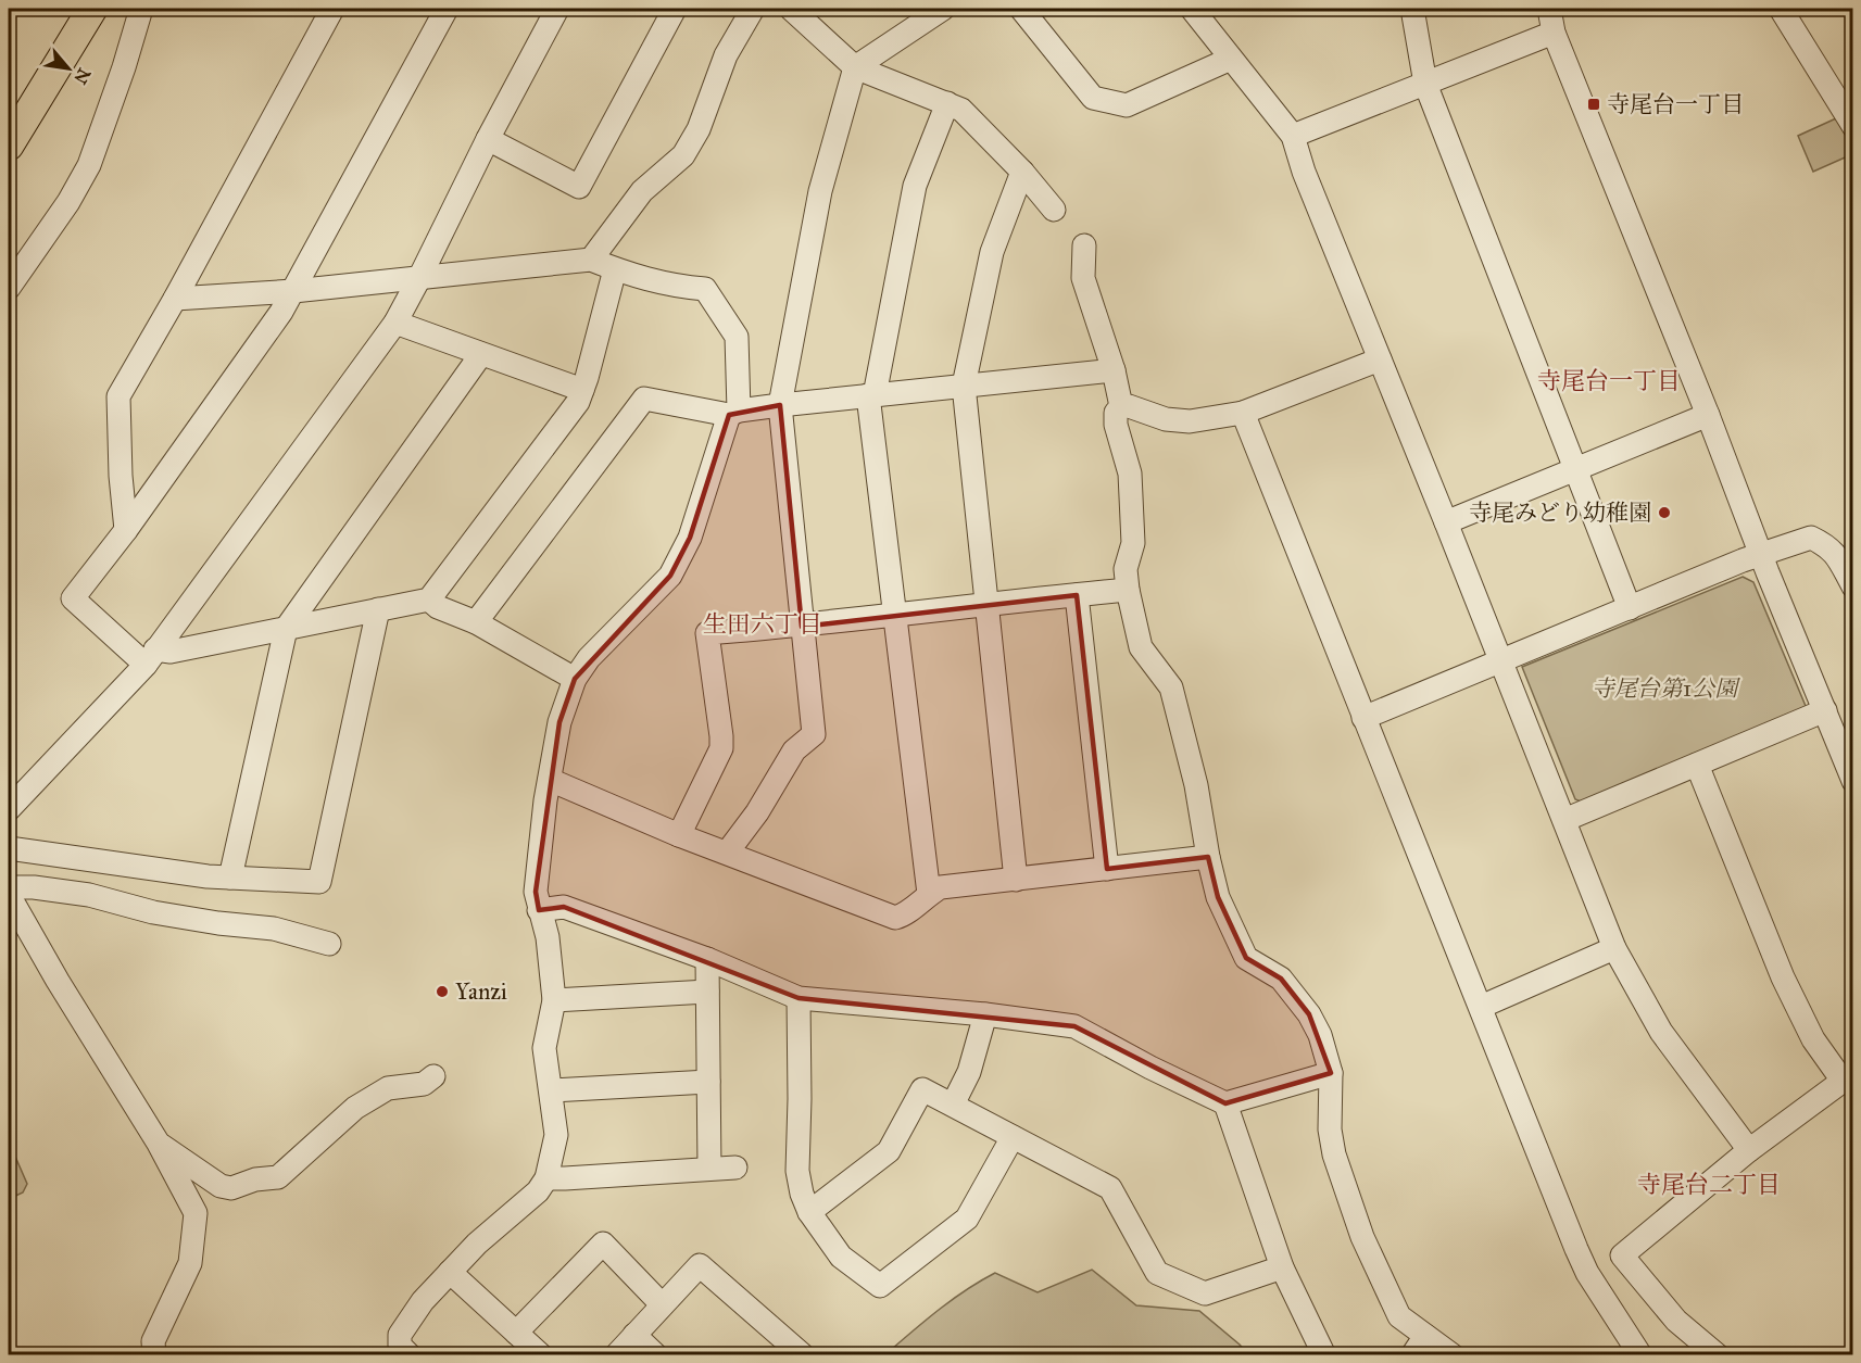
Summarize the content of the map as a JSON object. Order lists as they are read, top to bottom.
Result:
{
  "districts": ["寺尾台一丁目", "生田六丁目", "寺尾台二丁目"],
  "parks": ["寺尾台第1公園"],
  "places": {
    "transit": ["寺尾台一丁目"],
    "other": ["寺尾みどり幼稚園", "Yanzi"]
  },
  "north": "bottom right"
}
